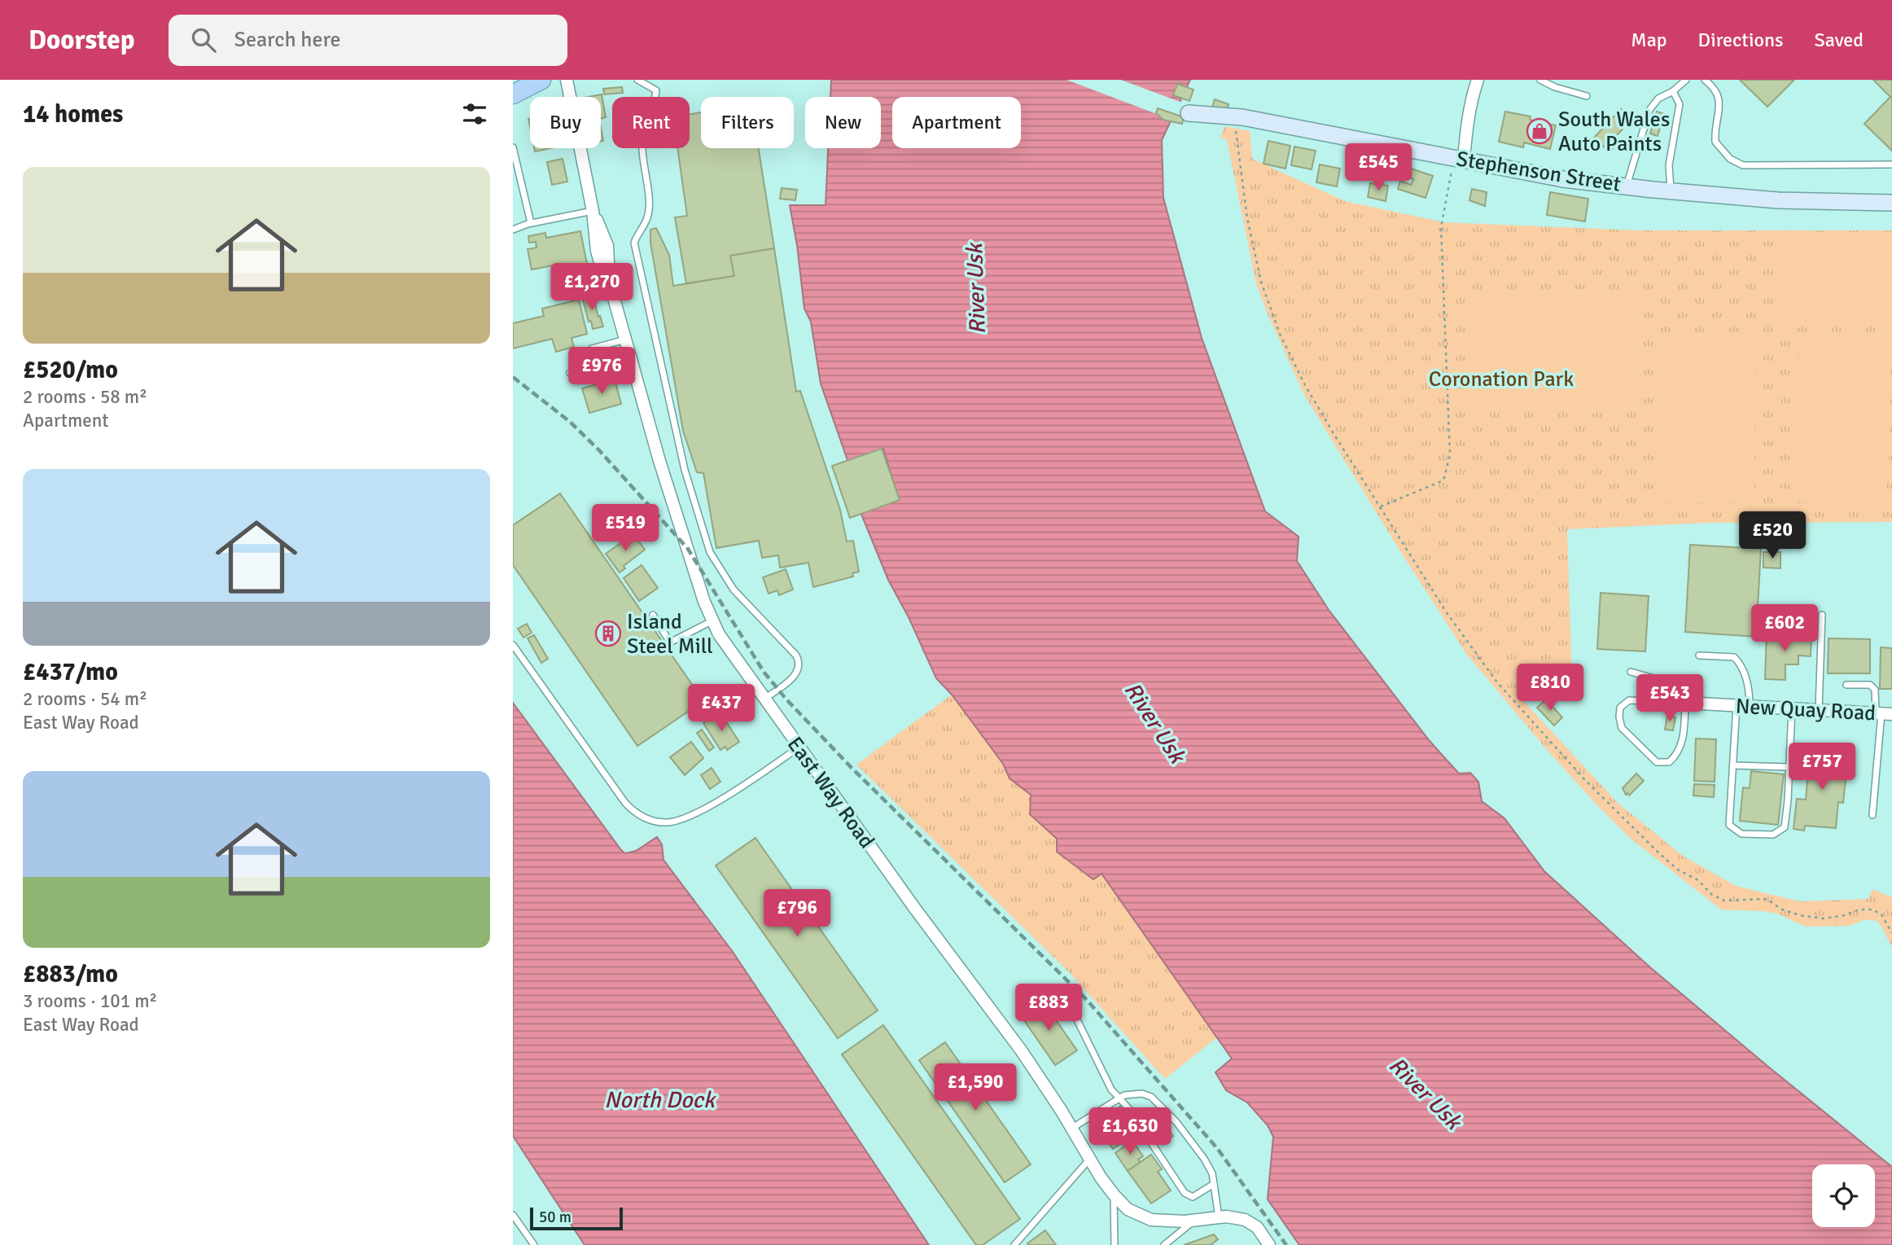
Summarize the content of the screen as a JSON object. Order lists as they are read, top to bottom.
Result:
{
  "streets": {
    "street": ["Stephenson Street", "New Quay Road", "East Way Road"]
  },
  "water": ["River Usk", "North Dock"],
  "parks": ["Coronation Park"],
  "places": {
    "shop": ["South Wales Auto Paints"],
    "building": ["Island Steel Mill"]
  },
  "scale_bar": "50 m",
  "page": {
    "header": "Doorstep",
    "search": "Search here",
    "nav": ["Map", "Directions", "Saved"],
    "heading": "14 homes",
    "chip": [
      "Buy",
      "Rent",
      "Filters",
      "New",
      "Apartment"
    ],
    "price": [
      "£545",
      "£1,270",
      "£976",
      "£519",
      "£520",
      "£602",
      "£810",
      "£543",
      "£437",
      "£757",
      "£796",
      "£883",
      "£1,590",
      "£1,630"
    ],
    "list": [
      {
        "name": "£520/mo",
        "note": "2 rooms · 58 m² · Apartment"
      },
      {
        "name": "£437/mo",
        "note": "2 rooms · 54 m² · East Way Road"
      },
      {
        "name": "£883/mo",
        "note": "3 rooms · 101 m² · East Way Road"
      }
    ],
    "scale": "50 m"
  }
}
